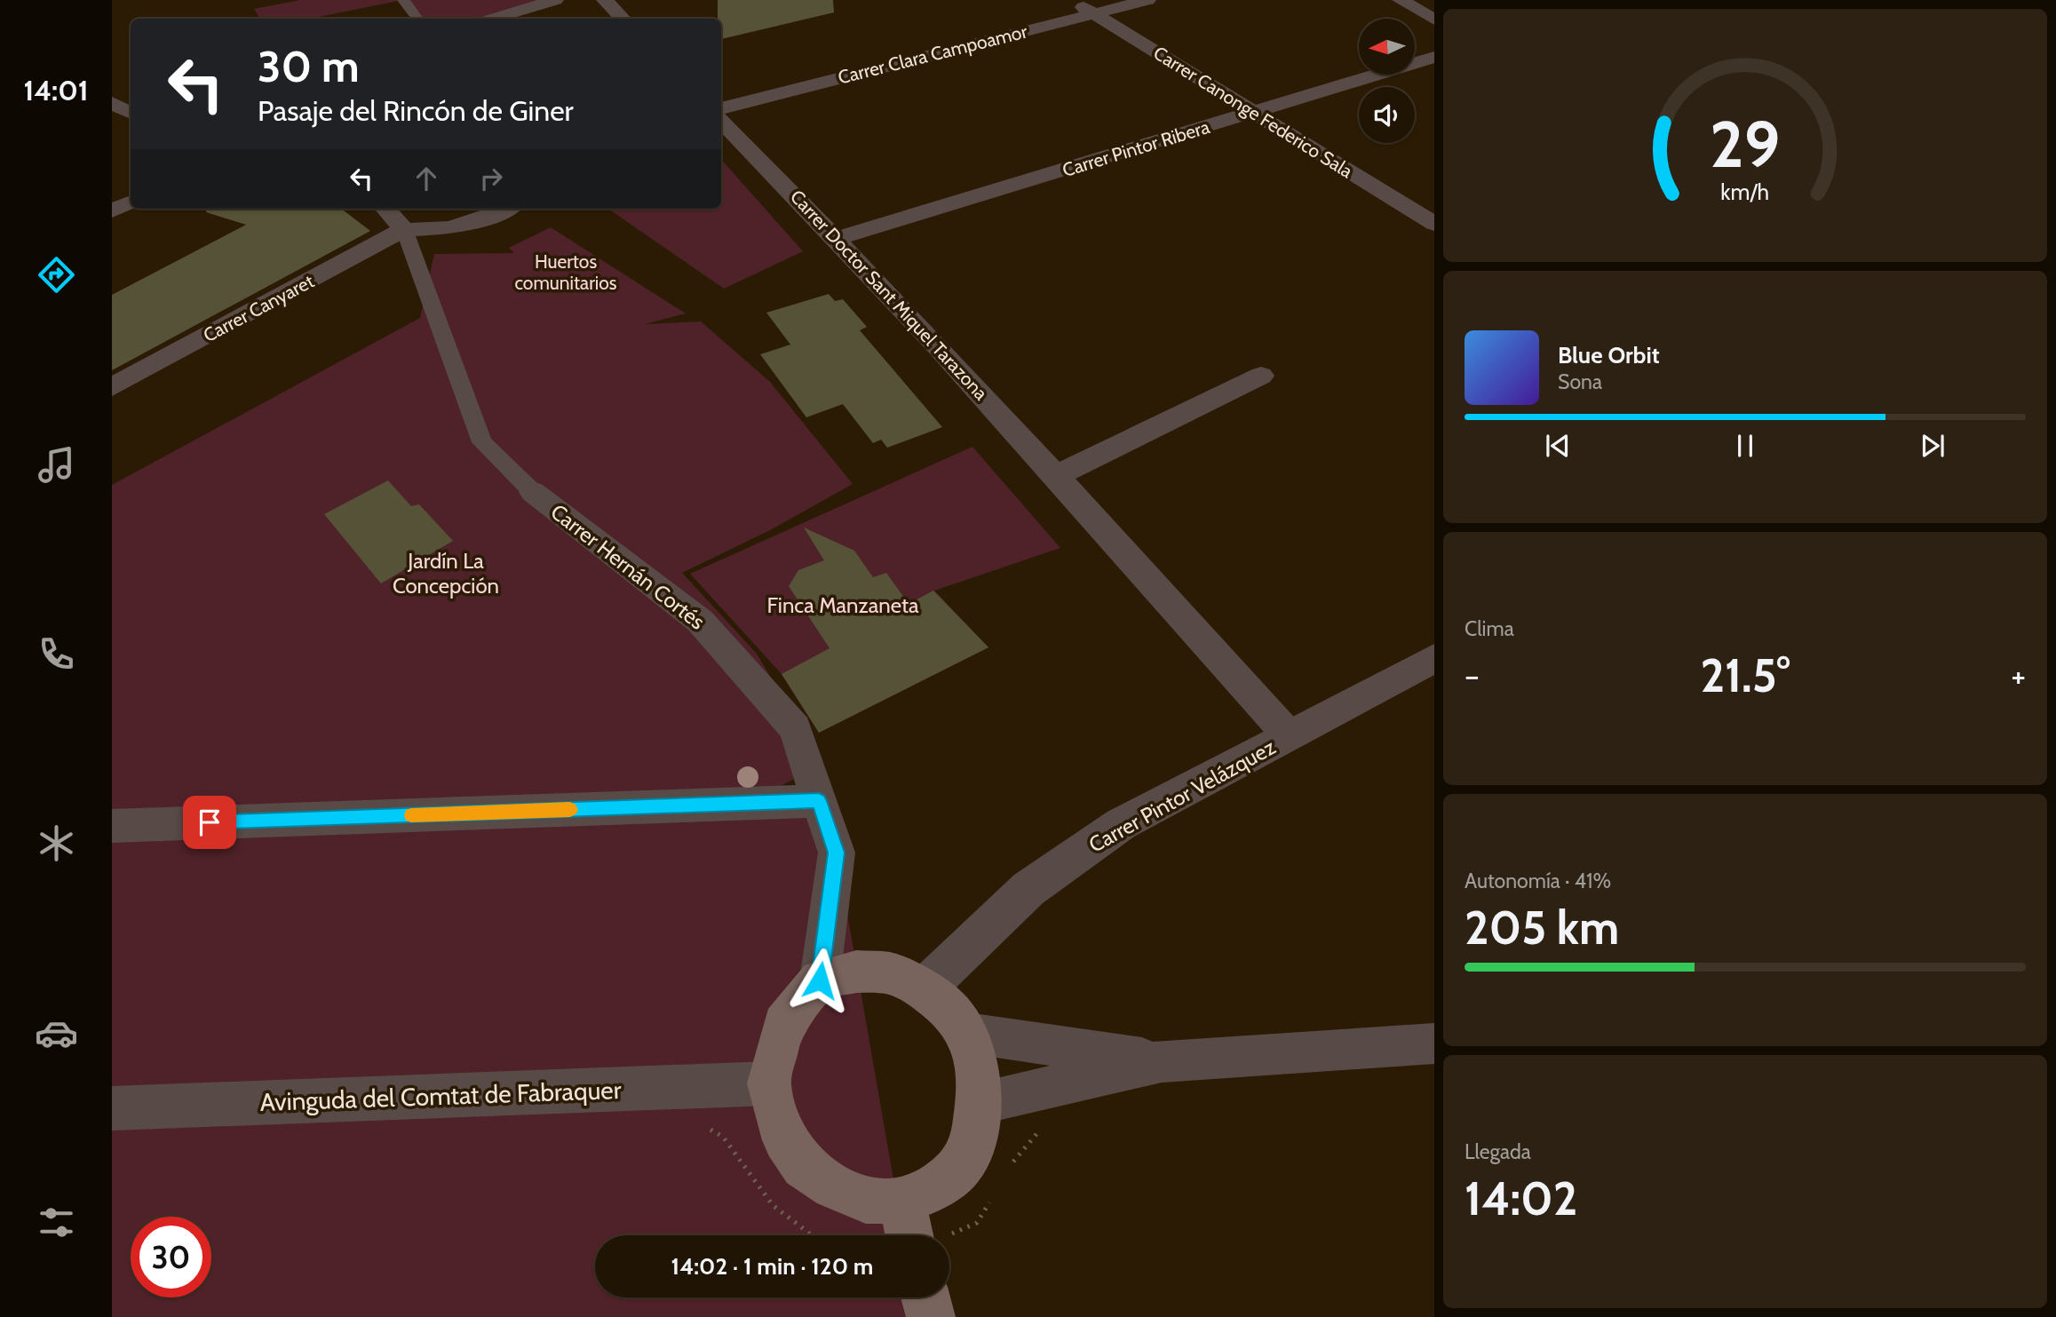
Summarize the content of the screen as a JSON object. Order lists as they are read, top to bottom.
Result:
{
  "streets": {
    "street": [
      "Carrer Clara Campoamor",
      "Carrer Canonge Federico Sala",
      "Carrer Pintor Ribera",
      "Carrer Doctor Sant Miquel Tarazona",
      "Carrer Canyaret",
      "Carrer Hernán Cortés",
      "Carrer Pintor Velázquez",
      "Avinguda del Comtat de Fabraquer"
    ]
  },
  "crossings": [
    ["Carrer Clara Campoamor", "Carrer Canonge Federico Sala"],
    ["Carrer Canonge Federico Sala", "Carrer Pintor Ribera"],
    ["Carrer Pintor Ribera", "Carrer Doctor Sant Miquel Tarazona"],
    ["Carrer Doctor Sant Miquel Tarazona", "Carrer Pintor Velázquez"],
    ["Carrer Canyaret", "Carrer Hernán Cortés"],
    ["Carrer Hernán Cortés", "Carrer Pintor Velázquez"],
    ["Carrer Hernán Cortés", "Avinguda del Comtat de Fabraquer"],
    ["Carrer Pintor Velázquez", "Avinguda del Comtat de Fabraquer"]
  ],
  "parks": ["Huertos comunitarios", "Jardín La Concepción", "Finca Manzaneta"],
  "north": "left",
  "page": {
    "tabs": "14:01",
    "turn": ["30 m", "Pasaje del Rincón de Giner"],
    "song": ["Blue Orbit", "Sona"],
    "tile": [
      "Clima",
      ["Autonomía · 41%", "205 km"],
      ["Llegada", "14:02"]
    ],
    "heat": ["−", "21.5°", "+"],
    "limit": "30",
    "trip": "14:02 · 1 min · 120 m",
    "gauge": ["29", "km/h"]
  }
}
